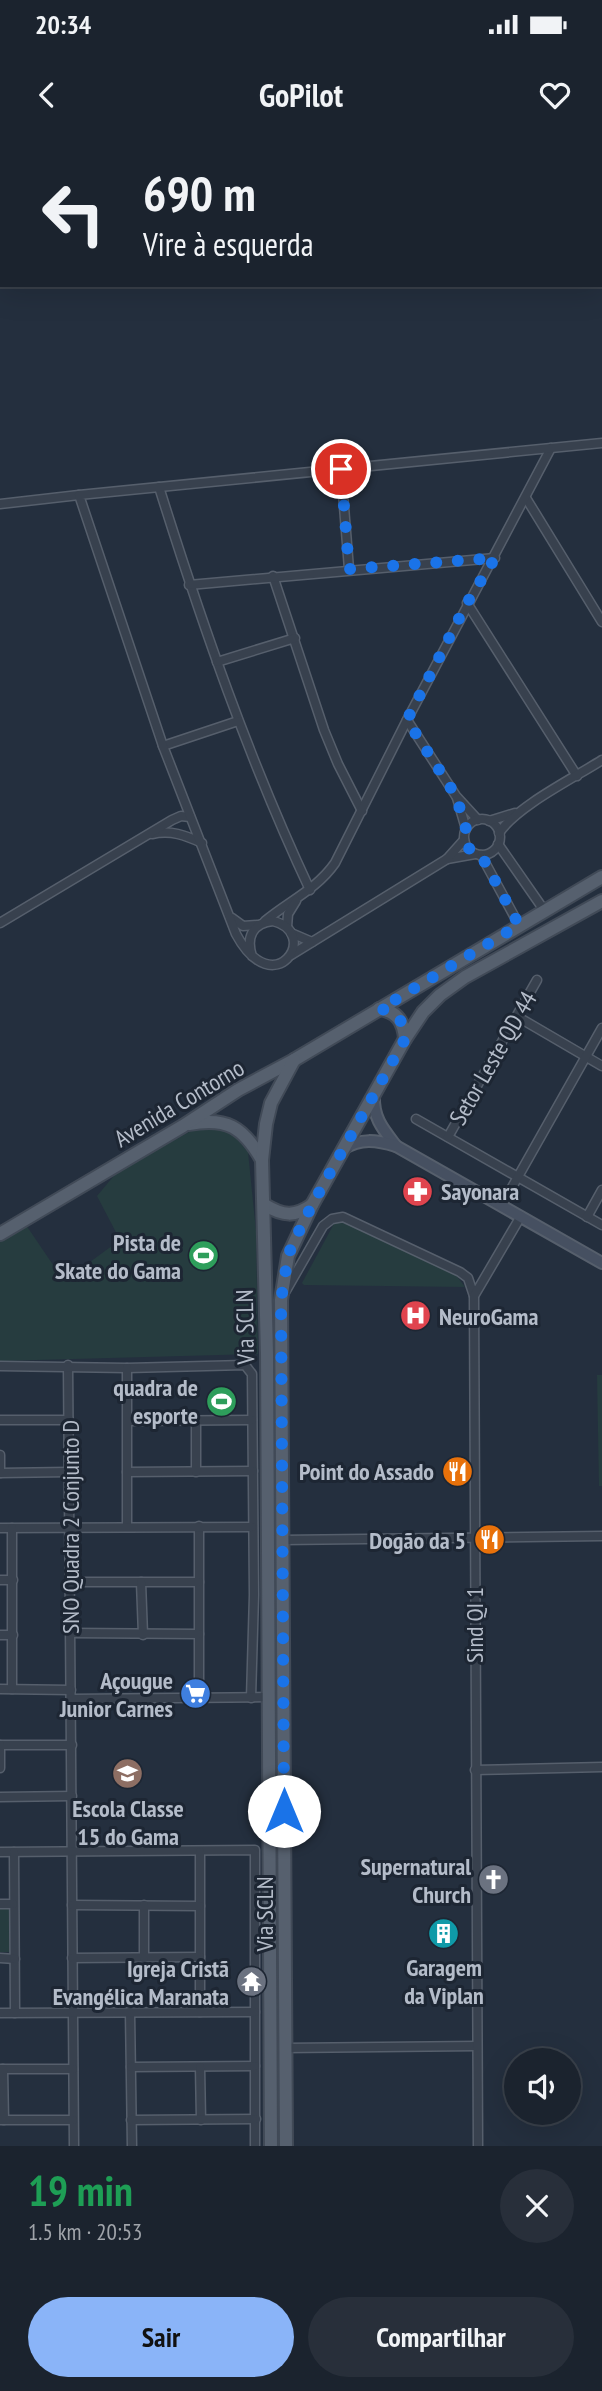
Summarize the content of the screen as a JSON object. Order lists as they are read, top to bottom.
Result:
{
  "streets": {
    "main road": ["Avenida Contorno", "Via SCLN"],
    "street": ["Setor Leste QD 44", "SNO Quadra 2 Conjunto D", "Sind QI 1"]
  },
  "crossings": [
    ["Avenida Contorno", "Via SCLN"]
  ],
  "places": {
    "pharmacy": ["Sayonara"],
    "sports": ["Pista de Skate do Gama", "quadra de esporte"],
    "hospital": ["NeuroGama"],
    "restaurant": ["Point do Assado", "Dogão da 5"],
    "supermarket": ["Açougue Junior Carnes"],
    "school or university": ["Escola Classe 15 do Gama"],
    "church": ["Supernatural Church"],
    "building": ["Garagem da Viplan"],
    "temple": ["Igreja Cristã Evangélica Maranata"]
  },
  "page": {
    "status": "20:34",
    "header": "GoPilot",
    "turn": ["690 m", "Vire à esquerda"],
    "heading": ["19 min", "1.5 km · 20:53"],
    "buttons": ["Sair", "Compartilhar"]
  }
}
